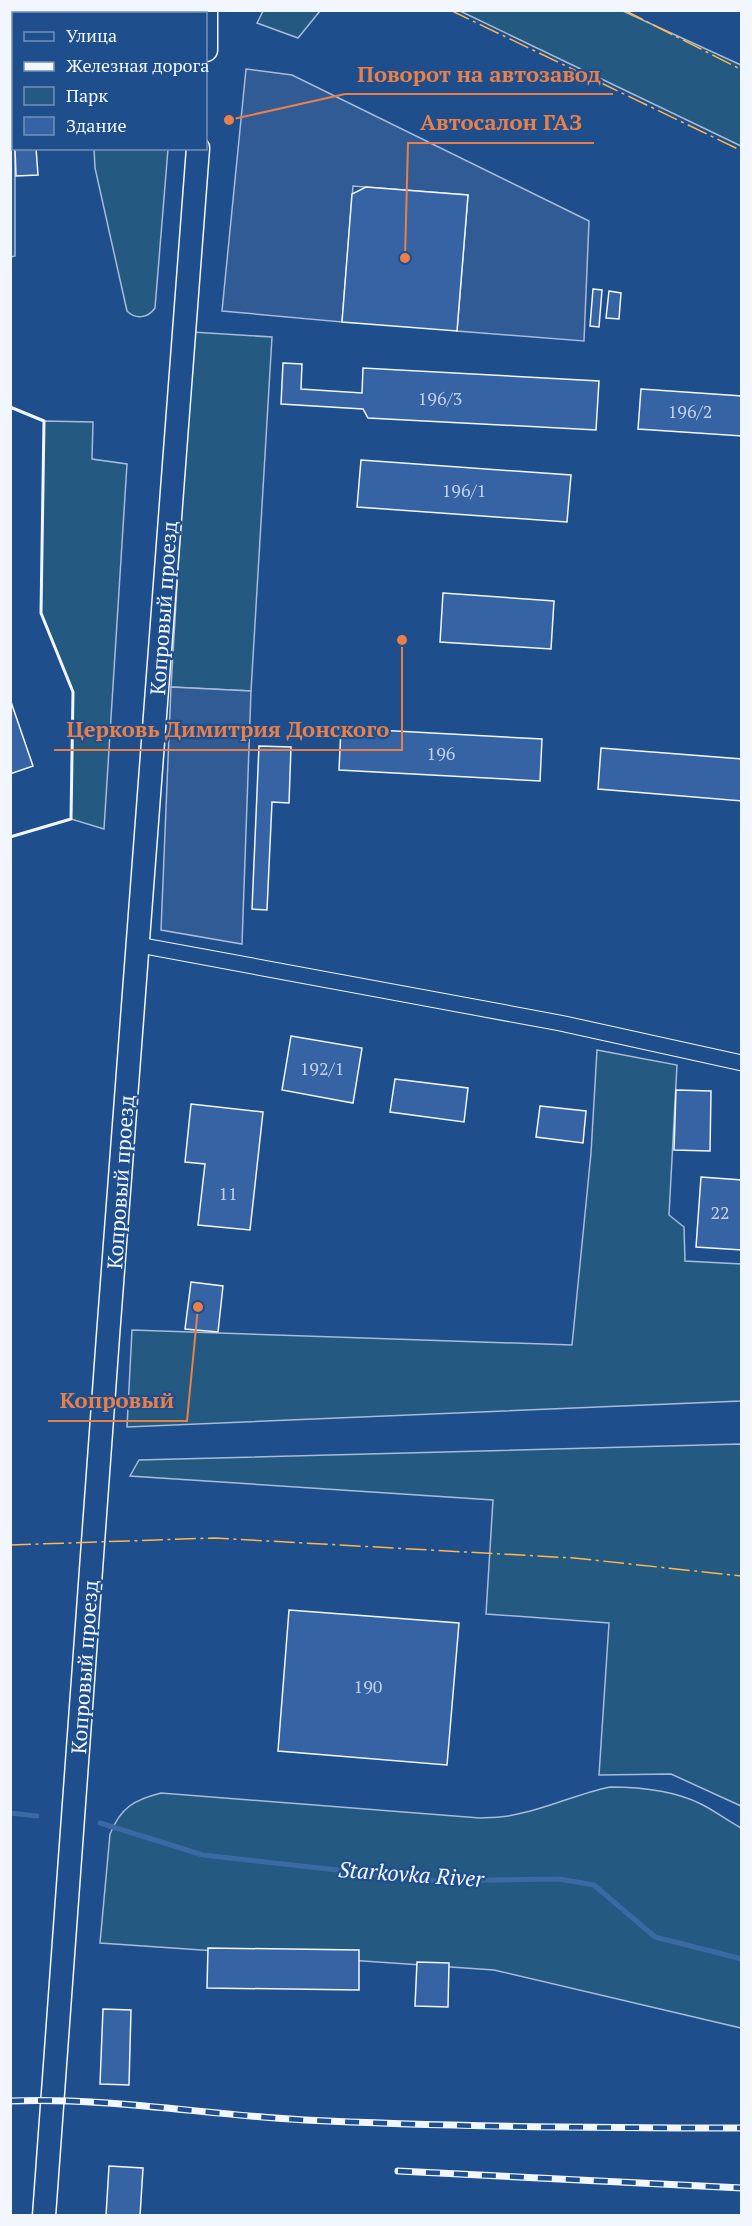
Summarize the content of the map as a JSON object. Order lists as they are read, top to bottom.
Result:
{
  "streets": {
    "main road": ["Копровый проезд"]
  },
  "water": ["Starkovka River"],
  "places": [
    "Поворот на автозавод",
    "Автосалон ГАЗ",
    "Церковь Димитрия Донского",
    "Копровый"
  ],
  "house_numbers": [
    "196/3",
    "196/2",
    "196/1",
    "196",
    "192/1",
    "11",
    "22",
    "190"
  ],
  "legend": [
    "Улица",
    "Железная дорога",
    "Парк",
    "Здание"
  ]
}
